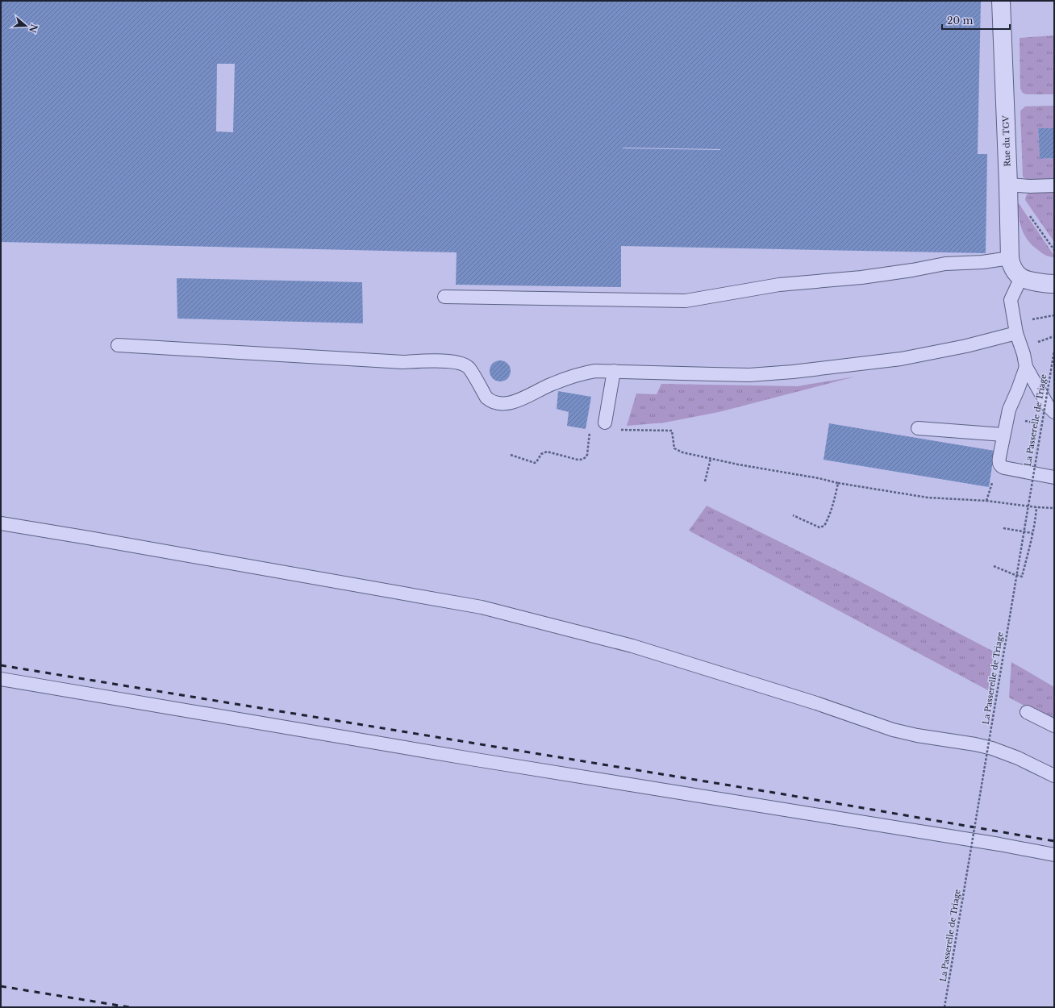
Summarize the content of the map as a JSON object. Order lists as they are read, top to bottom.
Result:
{
  "streets": {
    "street": ["Rue du TGV"],
    "path": ["La Passerelle de Triage"]
  },
  "scale_bar": "20 m",
  "north": "right"
}
